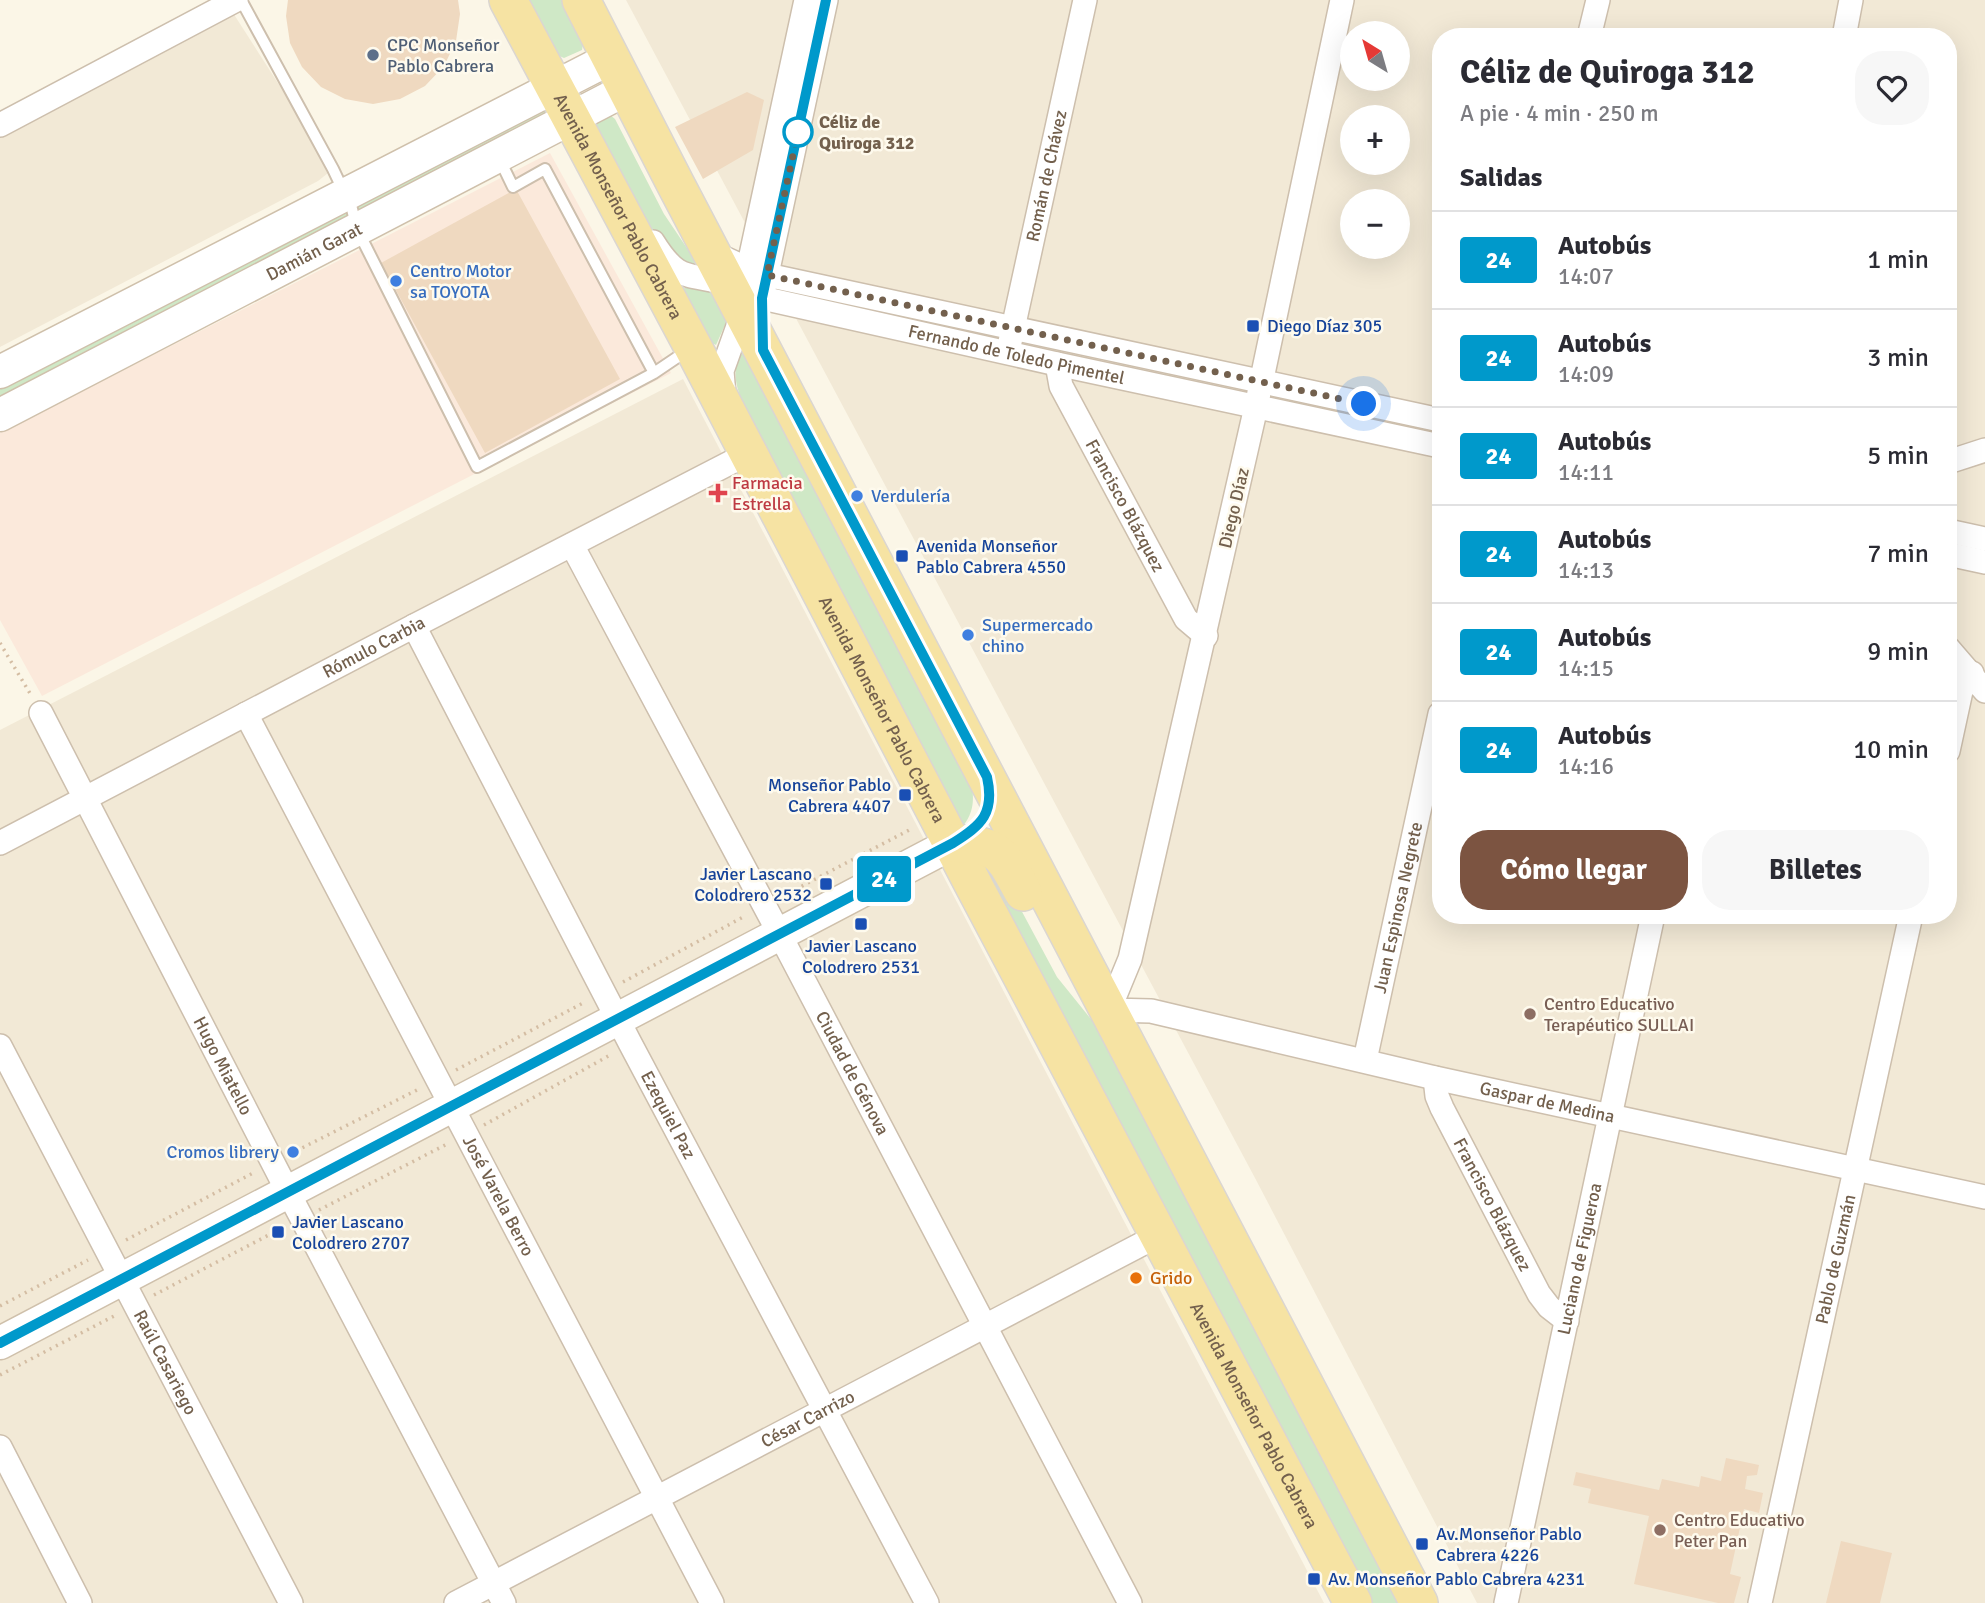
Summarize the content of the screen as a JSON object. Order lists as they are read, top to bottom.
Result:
{
  "streets": {
    "main road": ["Avenida Monseñor Pablo Cabrera", "Damián Garat"],
    "street": [
      "Román de Chávez",
      "Fernando de Toledo Pimentel",
      "Francisco Blázquez",
      "Diego Díaz",
      "Rómulo Carbia",
      "Juan Espinosa Negrete",
      "Hugo Miatello",
      "Ciudad de Génova",
      "Gaspar de Medina",
      "Ezequiel Paz",
      "José Varela Berro",
      "Luciano de Figueroa",
      "Pablo de Guzmán",
      "Raúl Casariego",
      "César Carrizo"
    ]
  },
  "crossings": [
    ["Román de Chávez", "Fernando de Toledo Pimentel"],
    ["Avenida Monseñor Pablo Cabrera", "Damián Garat"],
    ["Avenida Monseñor Pablo Cabrera", "Fernando de Toledo Pimentel"],
    ["Avenida Monseñor Pablo Cabrera", "Rómulo Carbia"],
    ["Avenida Monseñor Pablo Cabrera", "César Carrizo"],
    ["Fernando de Toledo Pimentel", "Francisco Blázquez"],
    ["Fernando de Toledo Pimentel", "Diego Díaz"],
    ["Francisco Blázquez", "Diego Díaz"],
    ["Francisco Blázquez", "Gaspar de Medina"],
    ["Francisco Blázquez", "Luciano de Figueroa"],
    ["Diego Díaz", "Gaspar de Medina"],
    ["Rómulo Carbia", "Hugo Miatello"],
    ["Rómulo Carbia", "Ciudad de Génova"],
    ["Rómulo Carbia", "Ezequiel Paz"],
    ["Rómulo Carbia", "José Varela Berro"],
    ["Juan Espinosa Negrete", "Gaspar de Medina"],
    ["Hugo Miatello", "César Carrizo"],
    ["Ciudad de Génova", "César Carrizo"],
    ["Gaspar de Medina", "Luciano de Figueroa"],
    ["Gaspar de Medina", "Pablo de Guzmán"],
    ["Ezequiel Paz", "César Carrizo"],
    ["José Varela Berro", "César Carrizo"]
  ],
  "places": {
    "other": [
      "CPC Monseñor Pablo Cabrera",
      "Céliz de Quiroga 312",
      "Centro Motor sa TOYOTA",
      "Verdulería",
      "Supermercado chino",
      "Centro Educativo Terapéutico SULLAI",
      "Cromos librery",
      "Grido",
      "Centro Educativo Peter Pan"
    ],
    "transit": [
      "Diego Díaz 305",
      "Avenida Monseñor Pablo Cabrera 4550",
      "Monseñor Pablo Cabrera 4407",
      "Javier Lascano Colodrero 2532",
      "Javier Lascano Colodrero 2531",
      "Javier Lascano Colodrero 2707",
      "Av.Monseñor Pablo Cabrera 4226",
      "Av. Monseñor Pablo Cabrera 4231"
    ],
    "health": ["Farmacia Estrella"]
  },
  "lines": ["bus line 24"],
  "north": "top left",
  "page": {
    "on_map": "24",
    "map_buttons": ["+", "−"],
    "heading": [
      ["Céliz de Quiroga 312", "A pie · 4 min · 250 m"],
      "Salidas"
    ],
    "list": [
      {
        "mark": "24",
        "name": "Autobús",
        "note": "14:07",
        "value": "1 min"
      },
      {
        "mark": "24",
        "name": "Autobús",
        "note": "14:09",
        "value": "3 min"
      },
      {
        "mark": "24",
        "name": "Autobús",
        "note": "14:11",
        "value": "5 min"
      },
      {
        "mark": "24",
        "name": "Autobús",
        "note": "14:13",
        "value": "7 min"
      },
      {
        "mark": "24",
        "name": "Autobús",
        "note": "14:15",
        "value": "9 min"
      },
      {
        "mark": "24",
        "name": "Autobús",
        "note": "14:16",
        "value": "10 min"
      }
    ],
    "buttons": ["Cómo llegar", "Billetes"]
  }
}
